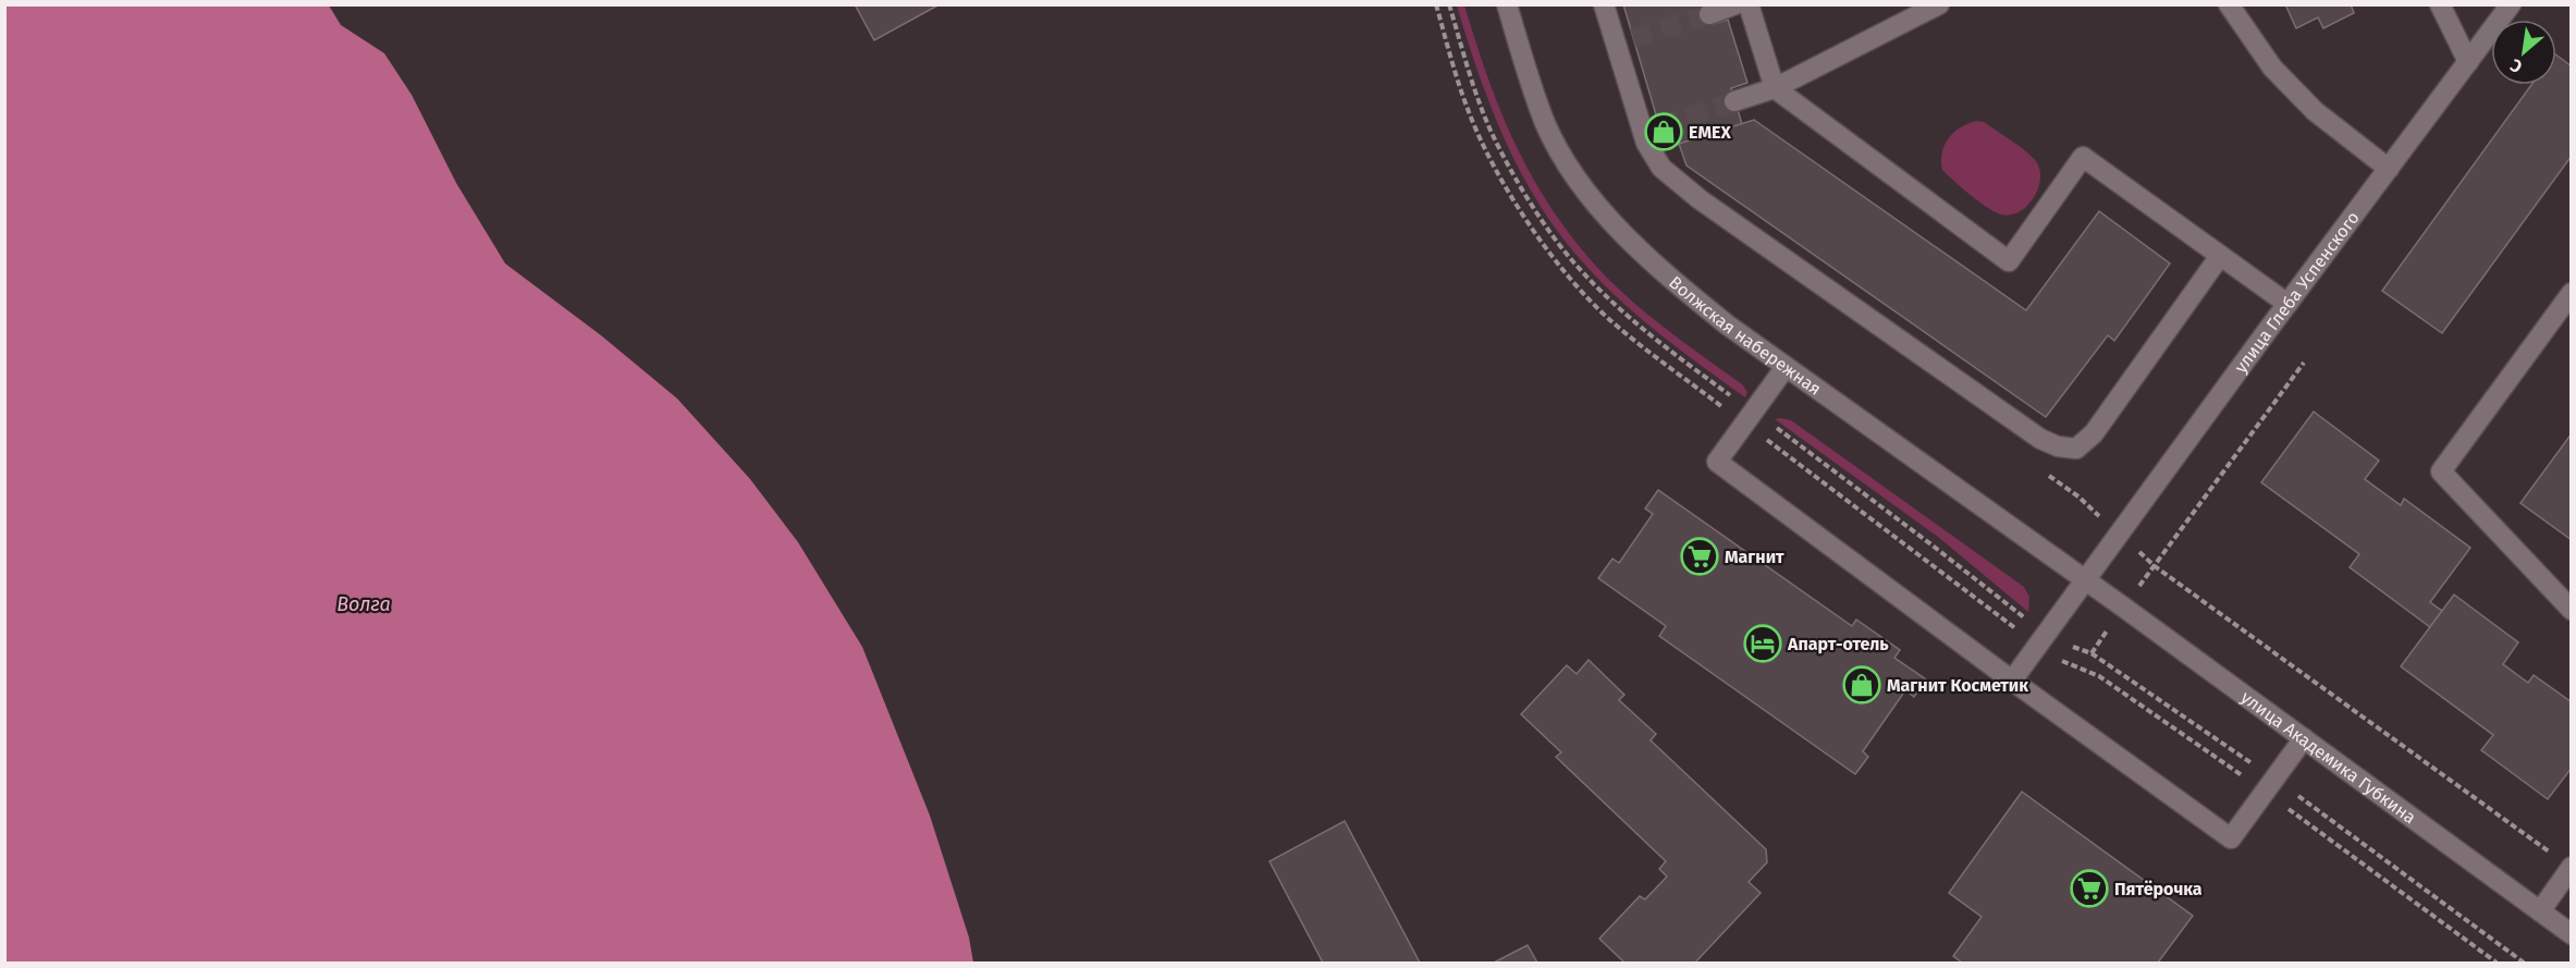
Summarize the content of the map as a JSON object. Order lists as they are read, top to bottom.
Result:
{
  "streets": {
    "street": ["улица Глеба Успенского", "Волжская набережная", "улица Академика Губкина"]
  },
  "crossings": [
    ["улица Глеба Успенского", "Волжская набережная"],
    ["улица Глеба Успенского", "улица Академика Губкина"],
    ["Волжская набережная", "улица Академика Губкина"]
  ],
  "water": ["Волга"],
  "places": {
    "shop": ["EMEX", "Магнит Косметик"],
    "supermarket": ["Магнит", "Пятёрочка"],
    "hotel": ["Апарт-отель"]
  },
  "north": "bottom left"
}
